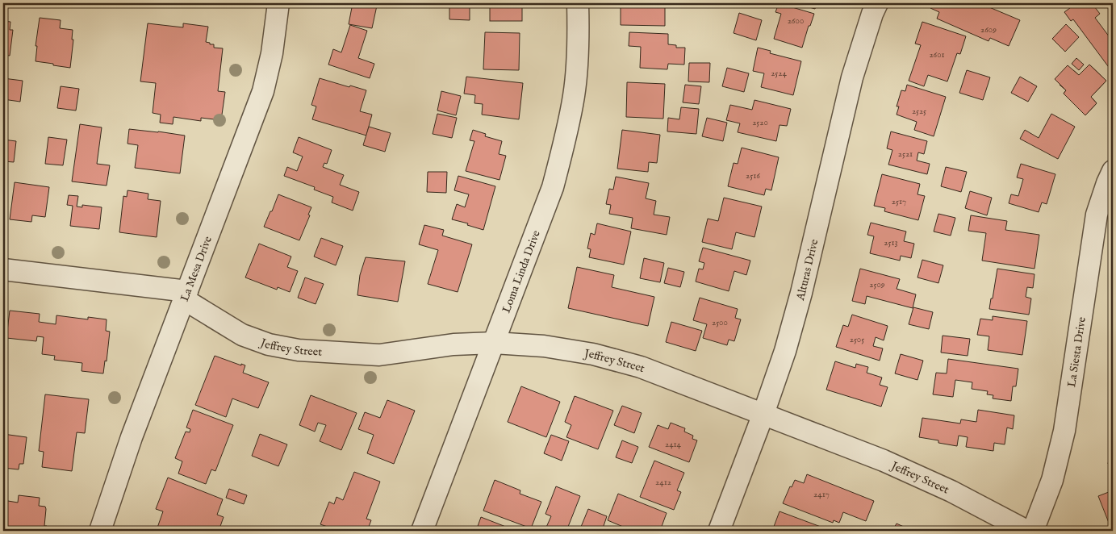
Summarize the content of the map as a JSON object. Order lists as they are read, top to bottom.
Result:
{
  "streets": {
    "street": [
      "La Mesa Drive",
      "Alturas Drive",
      "Loma Linda Drive",
      "Jeffrey Street",
      "La Siesta Drive"
    ]
  },
  "crossings": [
    ["La Mesa Drive", "Jeffrey Street"],
    ["Alturas Drive", "Jeffrey Street"],
    ["Loma Linda Drive", "Jeffrey Street"]
  ],
  "house_numbers": [
    "2600",
    "2609",
    "2601",
    "2524",
    "2525",
    "2520",
    "2521",
    "2516",
    "2517",
    "2513",
    "2509",
    "2500",
    "2505",
    "2414",
    "2412",
    "2417"
  ]
}
